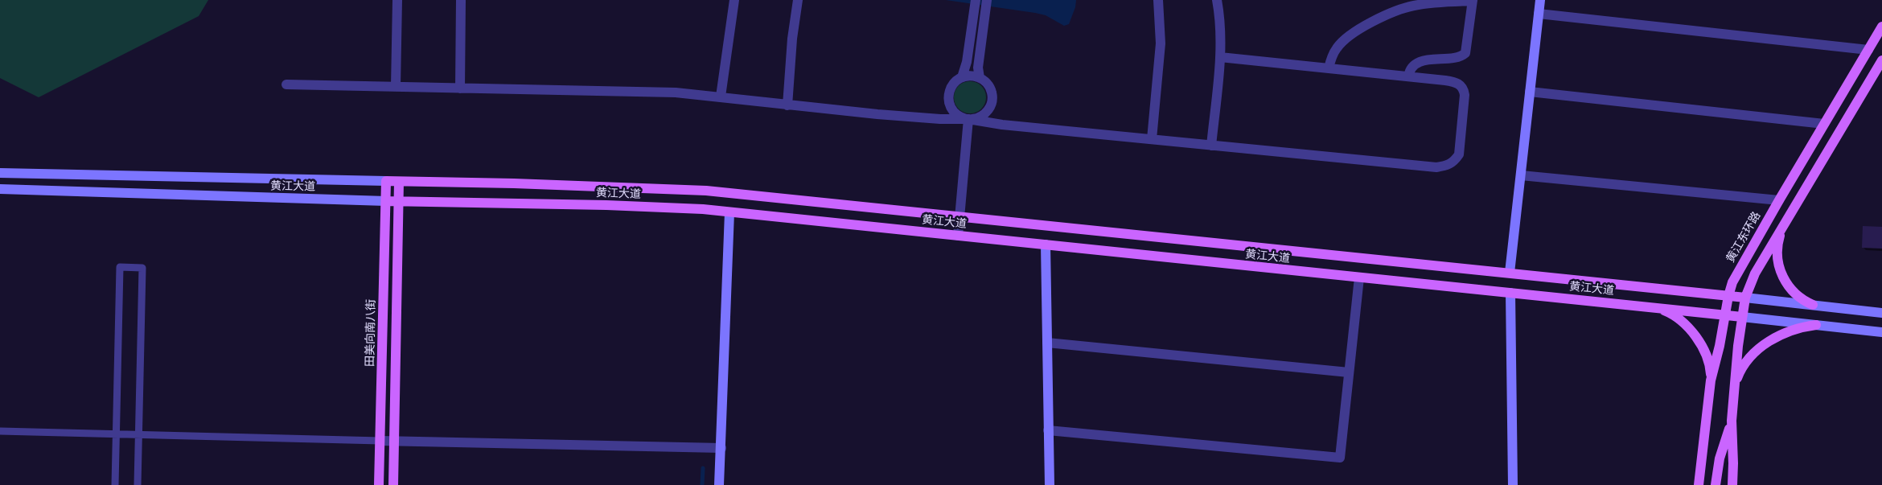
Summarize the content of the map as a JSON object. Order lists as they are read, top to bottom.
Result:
{
  "streets": {
    "main road": ["黄江大道", "黄江东环路", "田美向南八街"]
  },
  "crossings": [
    ["黄江大道", "黄江东环路"],
    ["黄江大道", "田美向南八街"]
  ]
}
